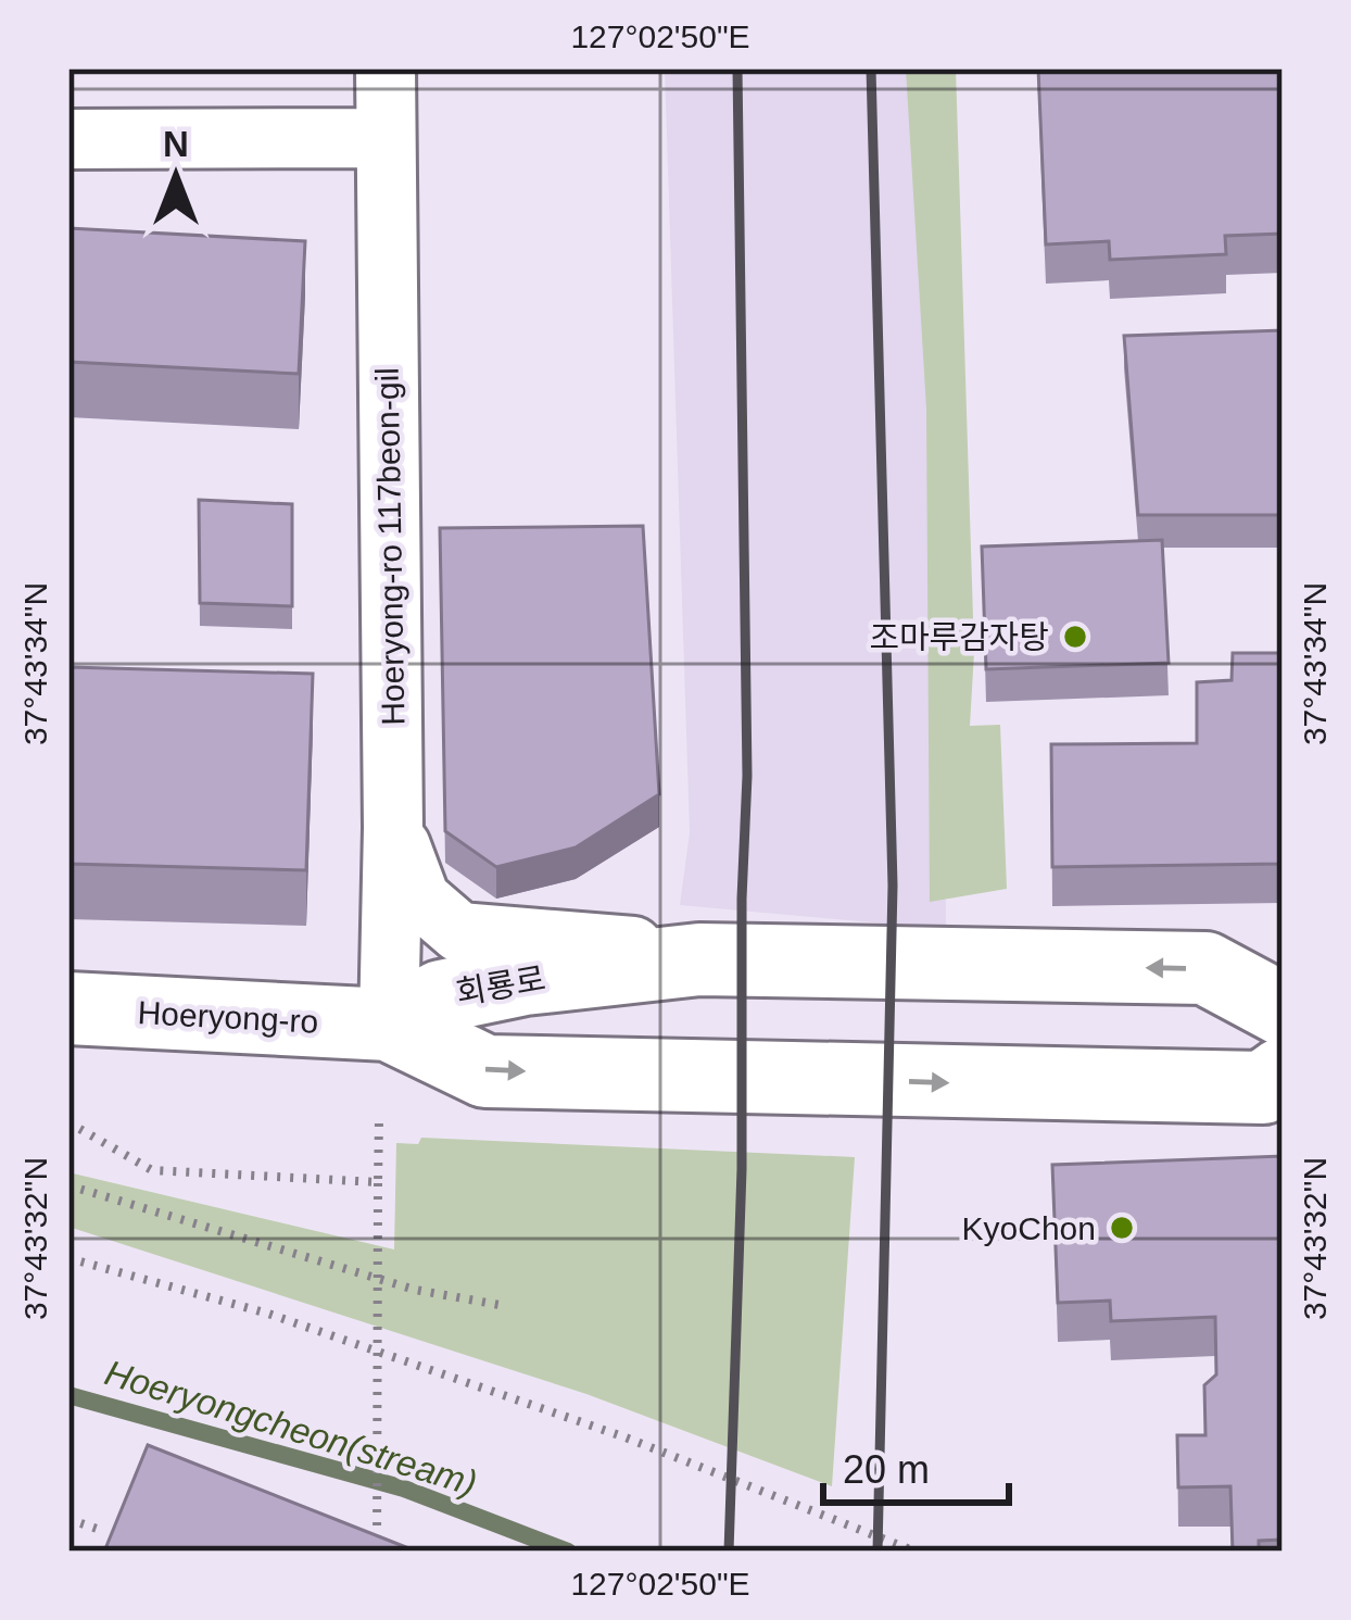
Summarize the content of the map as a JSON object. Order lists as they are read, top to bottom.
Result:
{
  "streets": {
    "street": ["Hoeryong-ro 117beon-gil", "회룡로", "Hoeryong-ro"]
  },
  "crossings": [
    ["Hoeryong-ro 117beon-gil", "회룡로"],
    ["Hoeryong-ro 117beon-gil", "Hoeryong-ro"],
    ["회룡로", "Hoeryong-ro"]
  ],
  "water": ["Hoeryongcheon(stream)"],
  "places": ["조마루감자탕", "KyoChon"],
  "scale_bar": "20 m",
  "north": "top",
  "coordinates": ["127°02'50\"E", "37°43'34\"N", "37°43'32\"N"]
}
